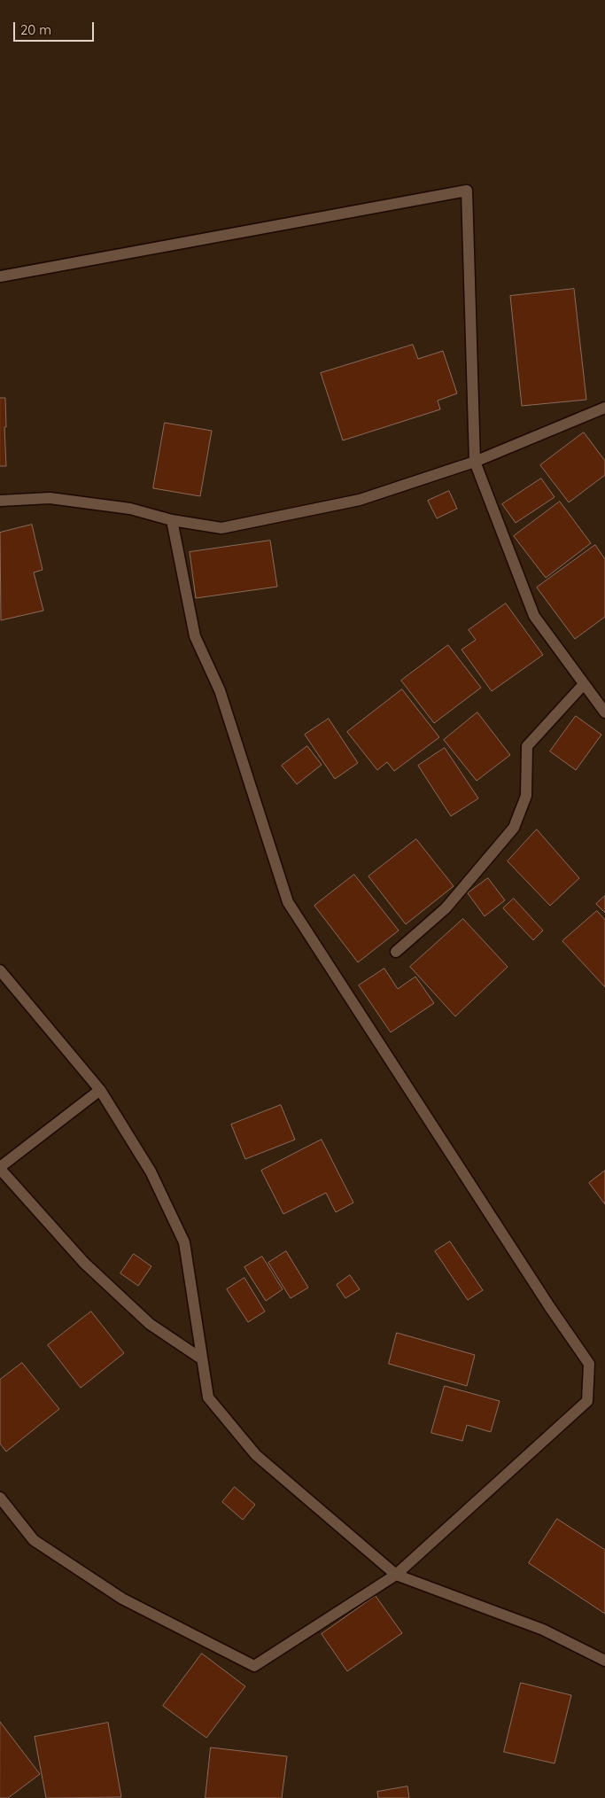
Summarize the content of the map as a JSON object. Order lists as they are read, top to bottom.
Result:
{
  "scale_bar": "20 m"
}
